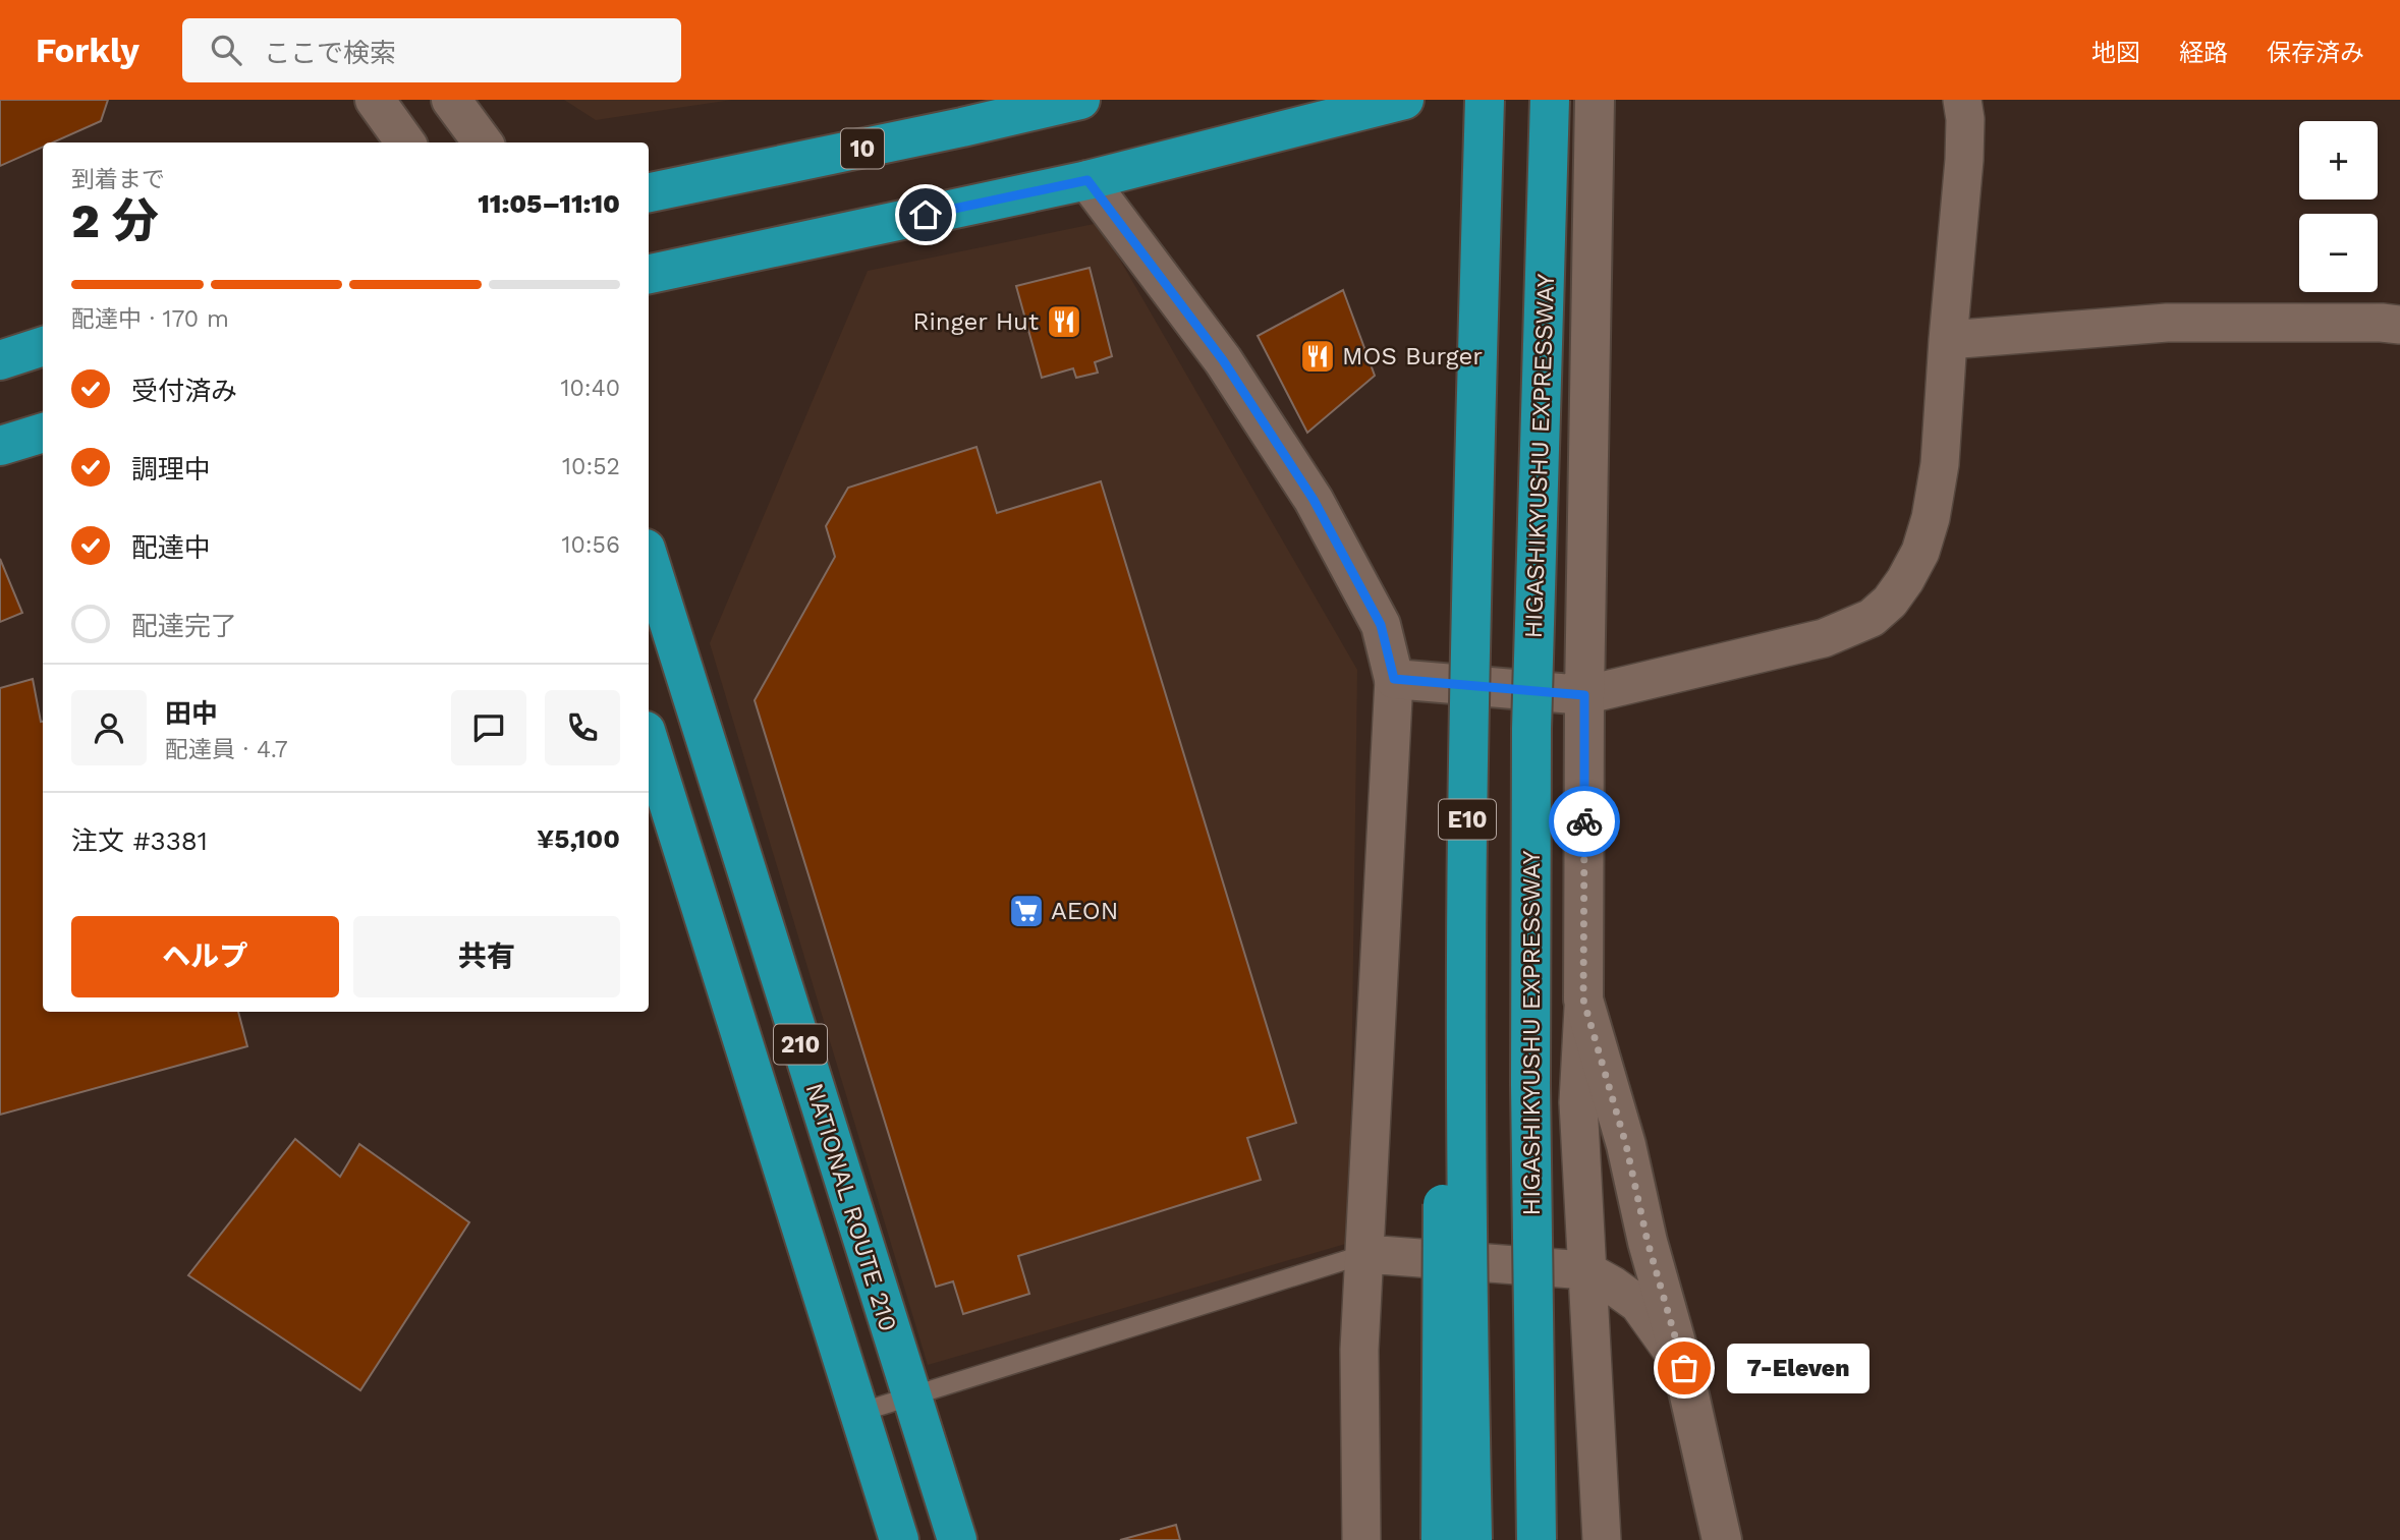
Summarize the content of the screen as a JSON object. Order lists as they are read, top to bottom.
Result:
{
  "streets": {
    "highway": [
      "10",
      "HIGASHIKYUSHU EXPRESSWAY",
      "E10",
      "210",
      "NATIONAL ROUTE 210"
    ]
  },
  "places": {
    "restaurant": ["Ringer Hut", "MOS Burger"],
    "supermarket": ["AEON"],
    "other": ["7-Eleven"]
  },
  "page": {
    "header": "Forkly",
    "search": "ここで検索",
    "nav": ["地図", "経路", "保存済み"],
    "map_buttons": ["+", "−"],
    "heading": ["2 分", "到着まで", "11:05–11:10"],
    "panel": [
      "田中",
      "配達員 · 4.7",
      "注文 #3381",
      "¥5,100"
    ],
    "bar": "配達中 · 170 m",
    "list": [
      ["受付済み", "10:40"],
      ["調理中", "10:52"],
      ["配達中", "10:56"],
      "配達完了"
    ],
    "buttons": ["ヘルプ", "共有"],
    "bubble": "7-Eleven"
  }
}
